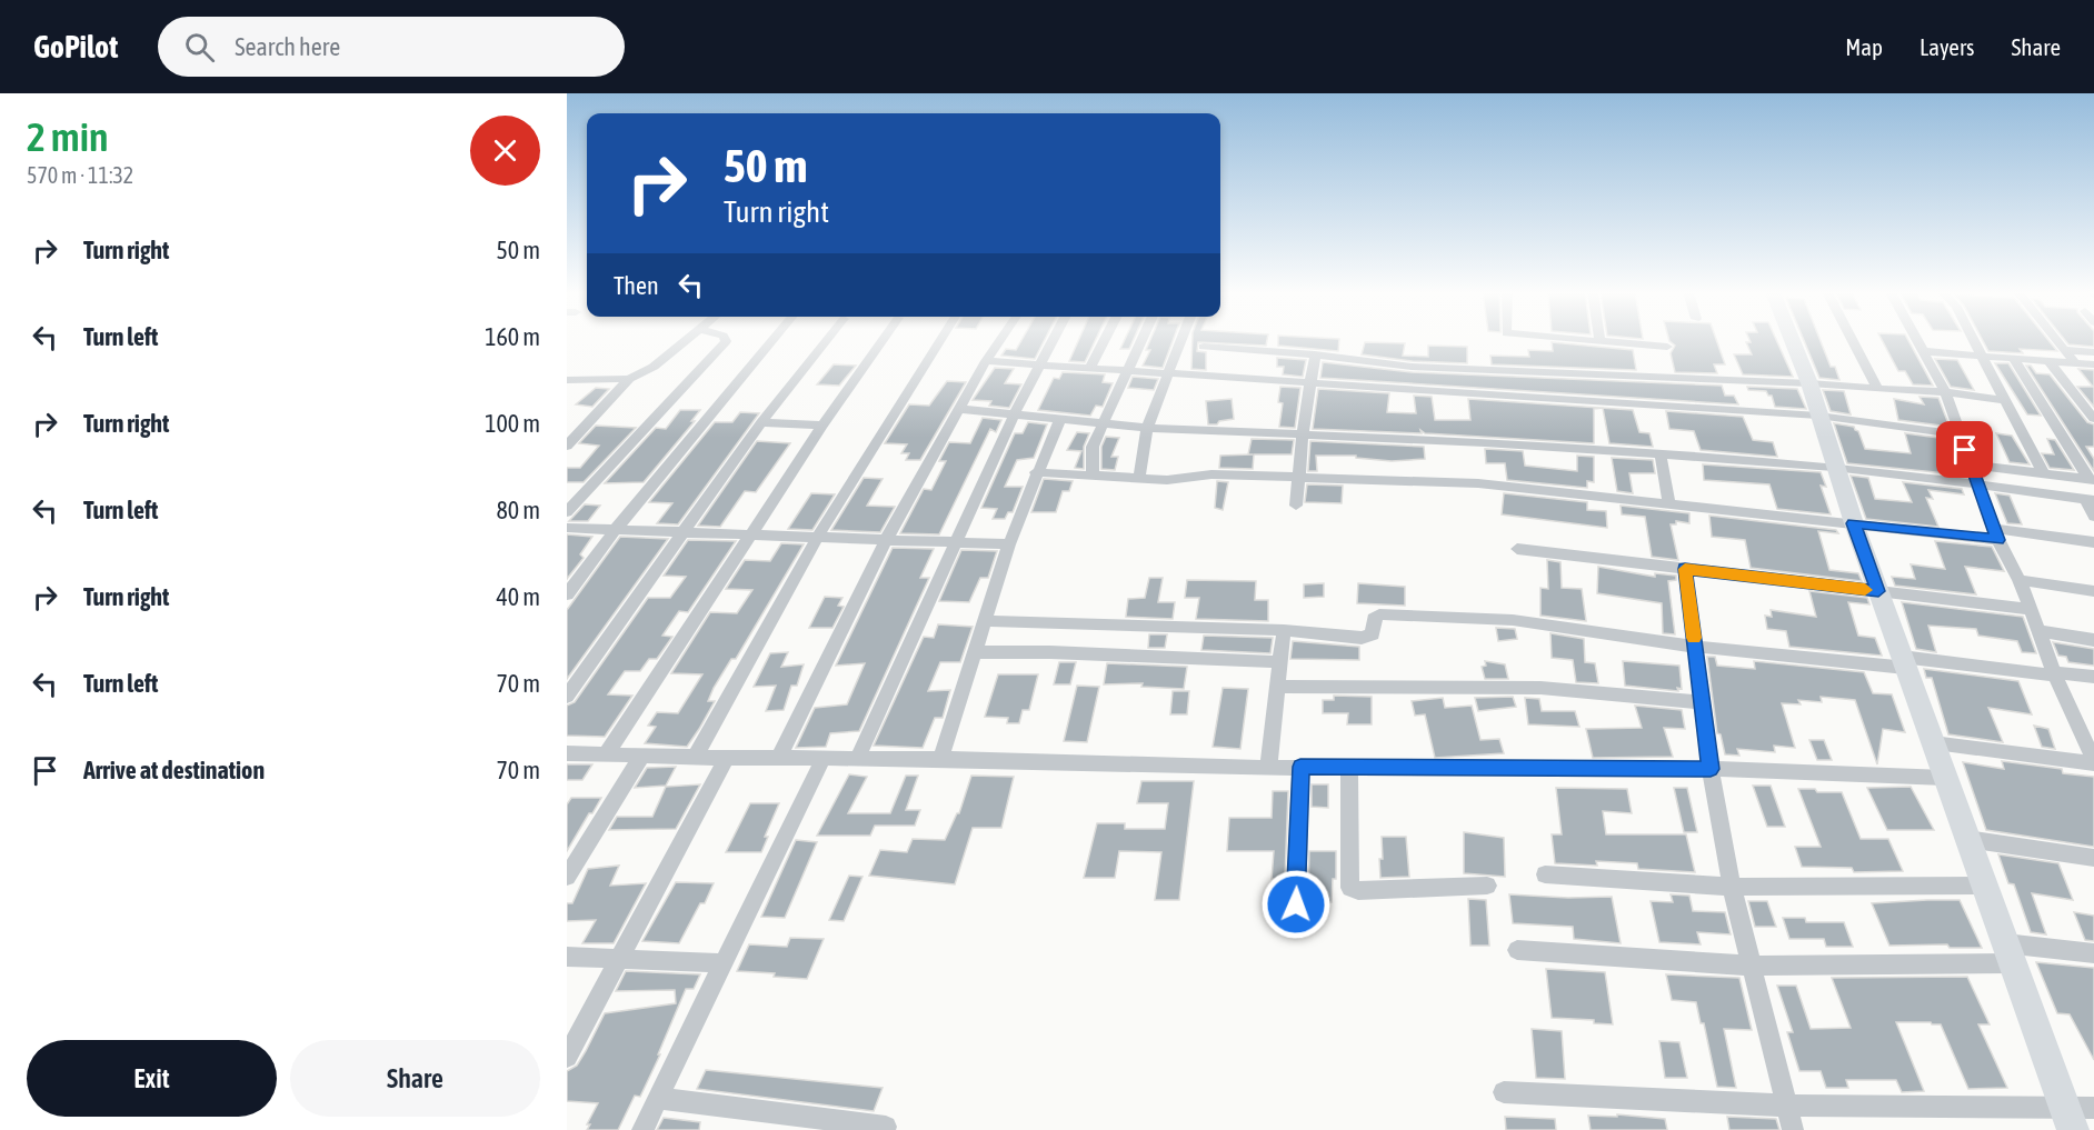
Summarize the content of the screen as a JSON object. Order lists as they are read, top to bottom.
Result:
{
  "page": {
    "header": "GoPilot",
    "search": "Search here",
    "nav": ["Map", "Layers", "Share"],
    "heading": ["2 min", "570 m · 11:32"],
    "turn": ["50 m", "Turn right"],
    "list": [
      {
        "name": "Turn right",
        "value": "50 m"
      },
      {
        "name": "Turn left",
        "value": "160 m"
      },
      {
        "name": "Turn right",
        "value": "100 m"
      },
      {
        "name": "Turn left",
        "value": "80 m"
      },
      {
        "name": "Turn right",
        "value": "40 m"
      },
      {
        "name": "Turn left",
        "value": "70 m"
      },
      {
        "name": "Arrive at destination",
        "value": "70 m"
      }
    ],
    "then": "Then",
    "buttons": ["Exit", "Share"]
  }
}
